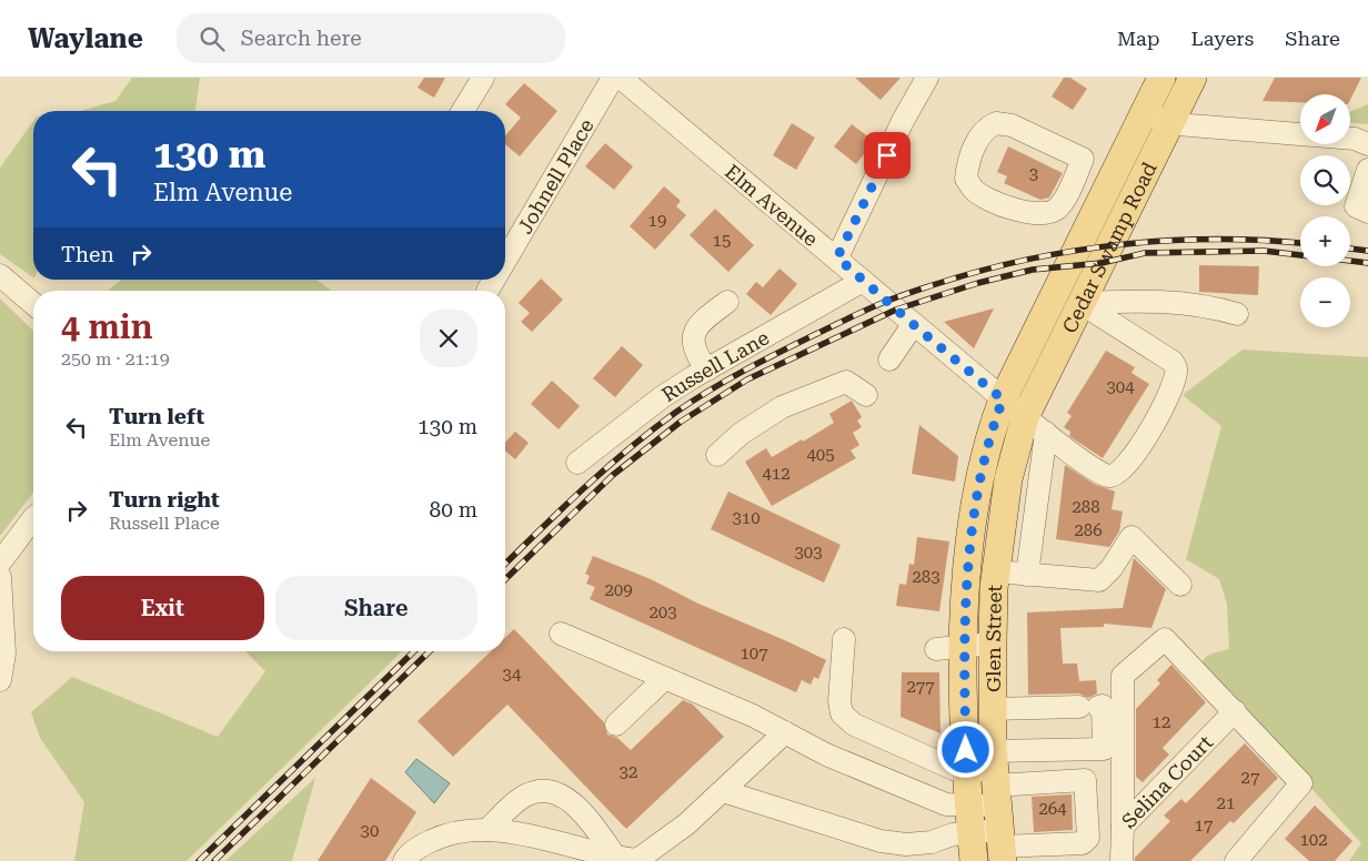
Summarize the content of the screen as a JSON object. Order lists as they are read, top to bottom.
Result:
{
  "streets": {
    "main road": ["Cedar Swamp Road", "Glen Street"],
    "street": [
      "Johnell Place",
      "Elm Avenue",
      "Russell Lane",
      "Selina Court"
    ]
  },
  "crossings": [
    ["Elm Avenue", "Cedar Swamp Road"],
    ["Elm Avenue", "Russell Lane"],
    ["Elm Avenue", "Glen Street"],
    ["Cedar Swamp Road", "Glen Street"]
  ],
  "house_numbers": [
    "3",
    "19",
    "15",
    "304",
    "405",
    "412",
    "288",
    "310",
    "286",
    "303",
    "283",
    "209",
    "203",
    "107",
    "34",
    "277",
    "12",
    "32",
    "27",
    "21",
    "264",
    "17",
    "30",
    "102"
  ],
  "north": "bottom left",
  "page": {
    "header": "Waylane",
    "search": "Search here",
    "nav": ["Map", "Layers", "Share"],
    "map_buttons": ["+", "−"],
    "turn": ["130 m", "Elm Avenue"],
    "then": "Then",
    "heading": ["4 min", "250 m · 21:19"],
    "list": [
      {
        "name": "Turn left",
        "note": "Elm Avenue",
        "value": "130 m"
      },
      {
        "name": "Turn right",
        "note": "Russell Place",
        "value": "80 m"
      }
    ],
    "buttons": ["Exit", "Share"]
  }
}
